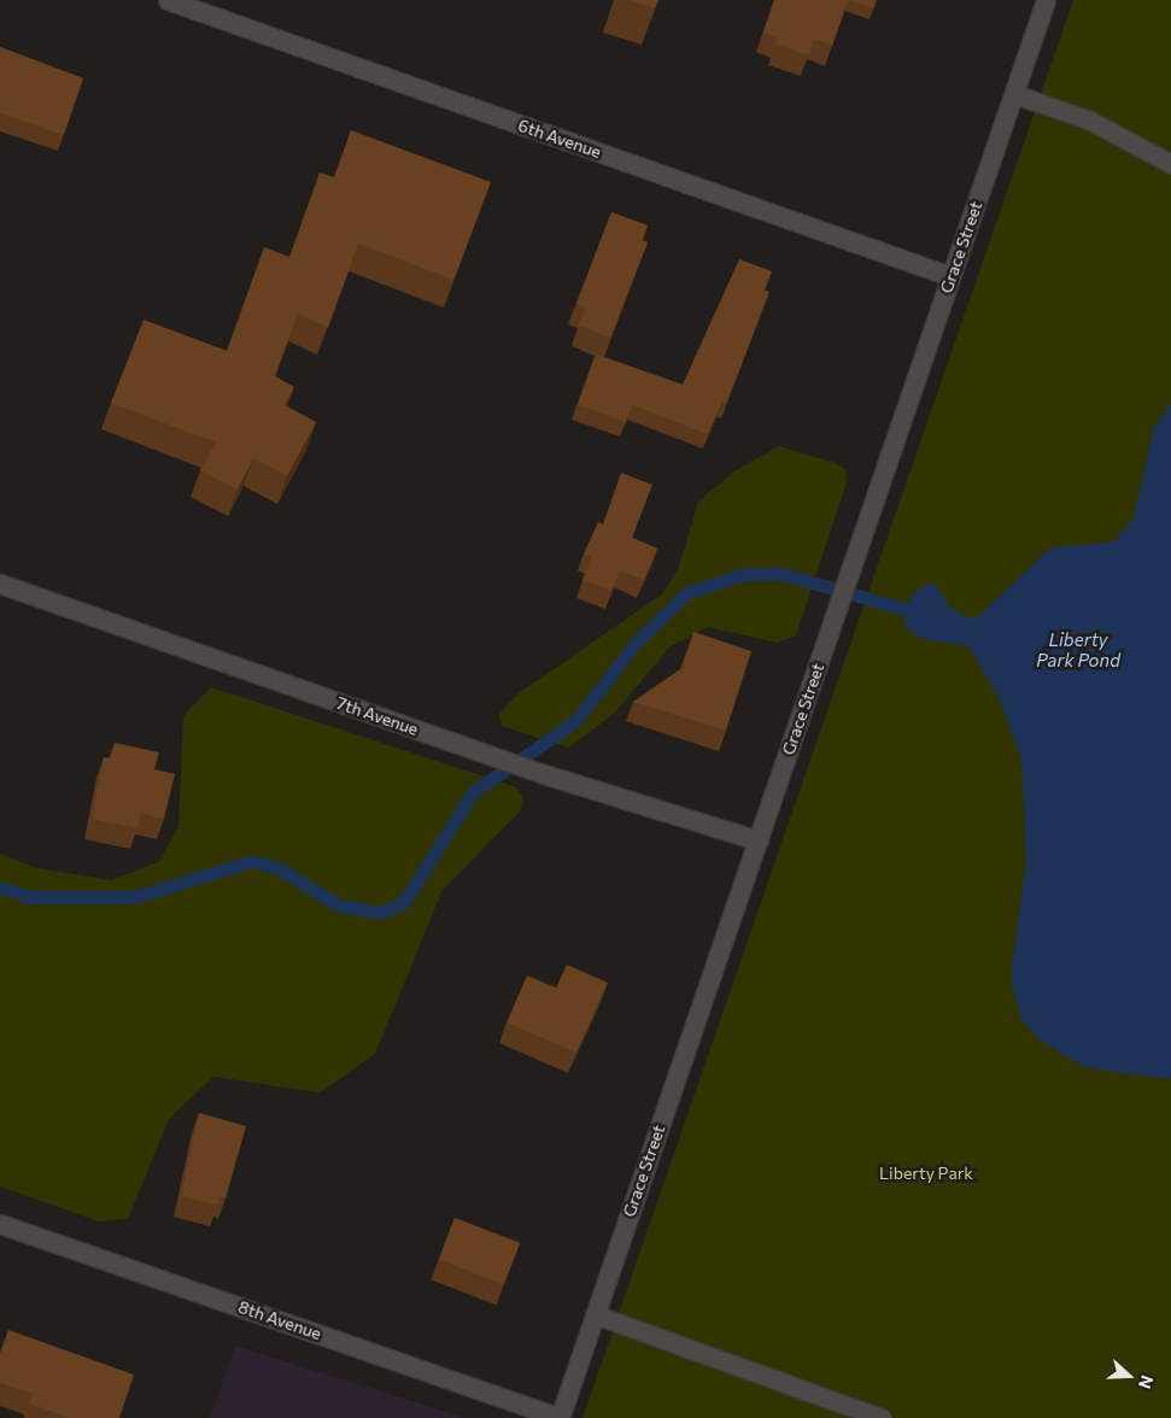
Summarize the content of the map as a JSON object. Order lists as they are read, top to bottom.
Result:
{
  "streets": {
    "street": [
      "6th Avenue",
      "Grace Street",
      "7th Avenue",
      "8th Avenue"
    ]
  },
  "crossings": [
    ["6th Avenue", "Grace Street"],
    ["Grace Street", "7th Avenue"],
    ["Grace Street", "8th Avenue"]
  ],
  "water": ["Liberty Park Pond"],
  "parks": ["Liberty Park"],
  "north": "right"
}
